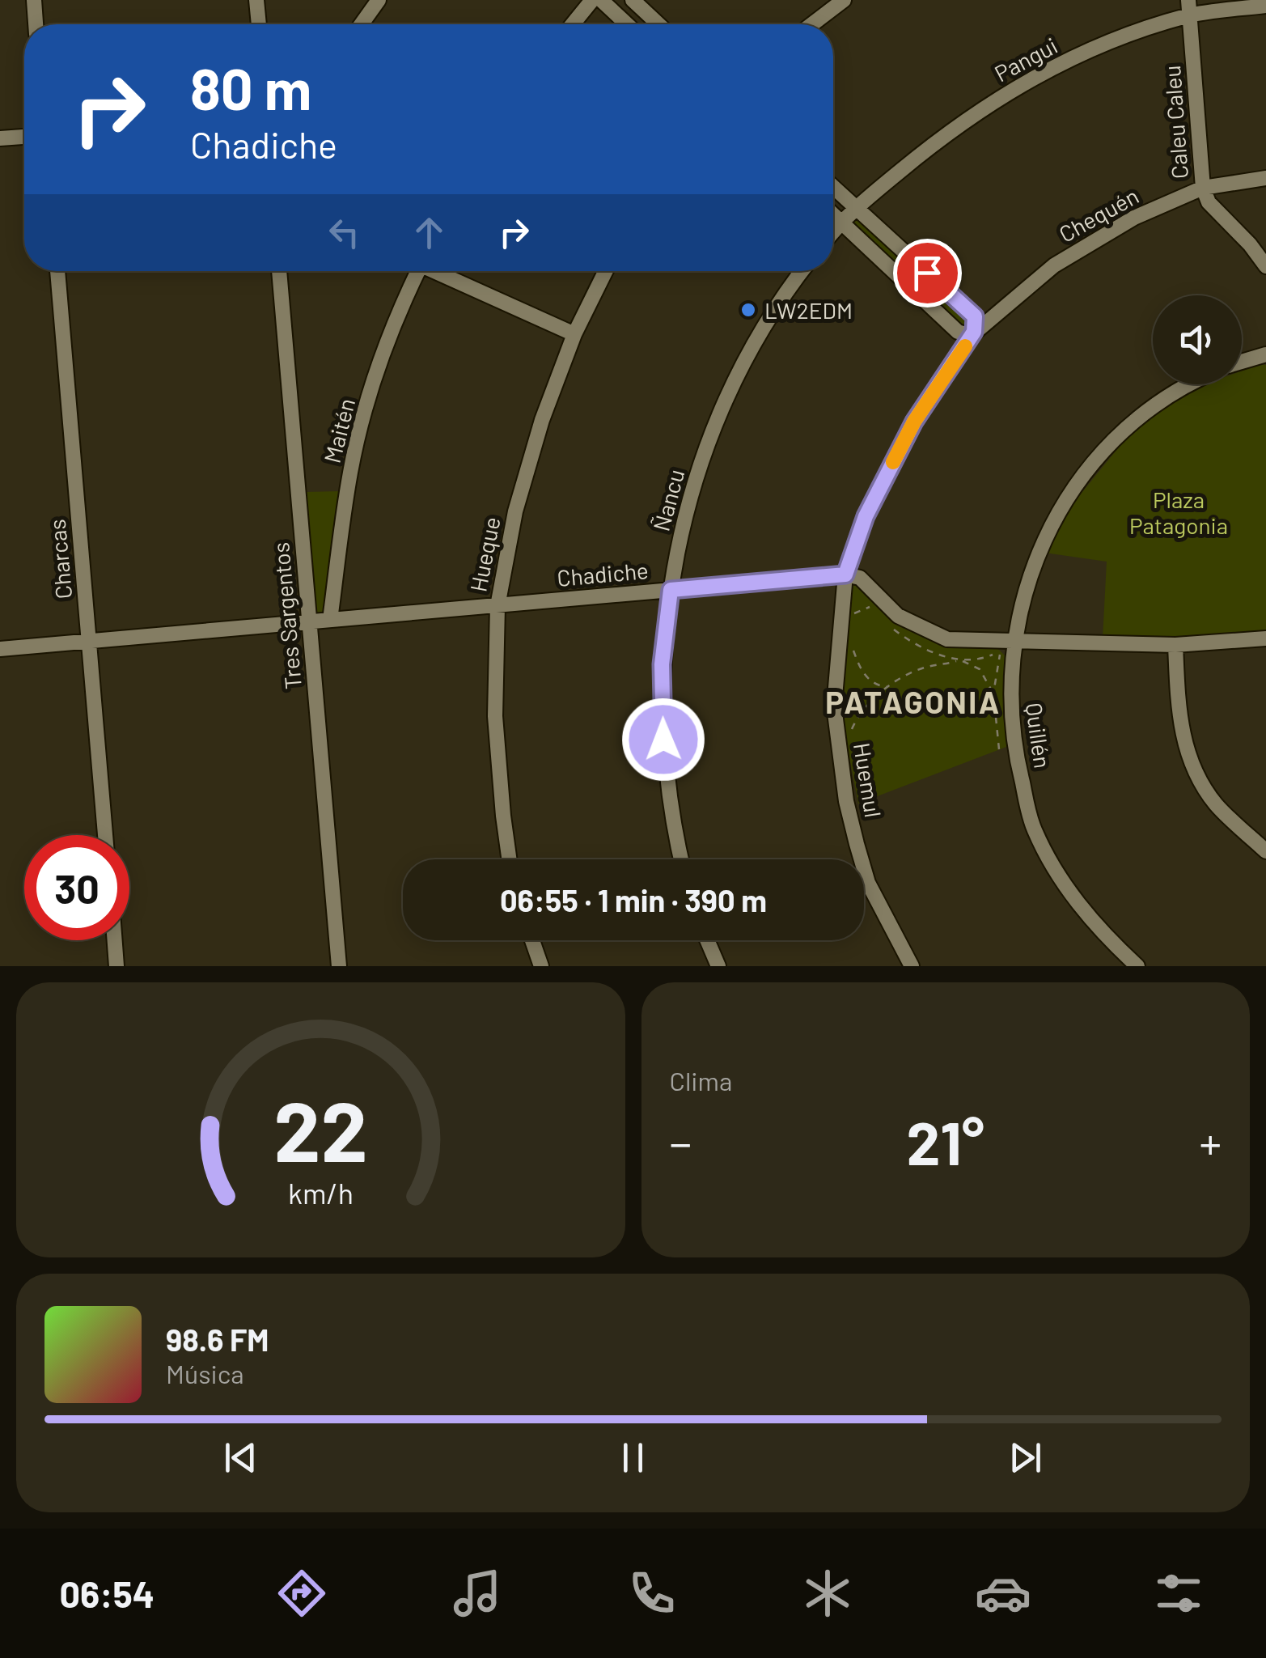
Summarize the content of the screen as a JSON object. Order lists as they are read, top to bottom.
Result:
{
  "streets": {
    "street": [
      "Pangui",
      "Caleu Caleu",
      "Chequén",
      "Maitén",
      "Ñancu",
      "Hueque",
      "Charcas",
      "Chadiche",
      "Tres Sargentos",
      "Quillén",
      "Huemul"
    ]
  },
  "crossings": [
    ["Pangui", "Caleu Caleu"],
    ["Caleu Caleu", "Chequén"],
    ["Chequén", "Huemul"],
    ["Maitén", "Chadiche"],
    ["Ñancu", "Chadiche"],
    ["Hueque", "Chadiche"],
    ["Charcas", "Chadiche"],
    ["Chadiche", "Tres Sargentos"],
    ["Chadiche", "Huemul"]
  ],
  "districts": ["PATAGONIA"],
  "parks": ["Plaza Patagonia"],
  "places": ["LW2EDM"],
  "page": {
    "turn": ["80 m", "Chadiche"],
    "limit": "30",
    "trip": "06:55 · 1 min · 390 m",
    "tile": "Clima",
    "heat": ["−", "21°", "+"],
    "song": ["98.6 FM", "Música"],
    "tabs": "06:54",
    "gauge": ["22", "km/h"]
  }
}
